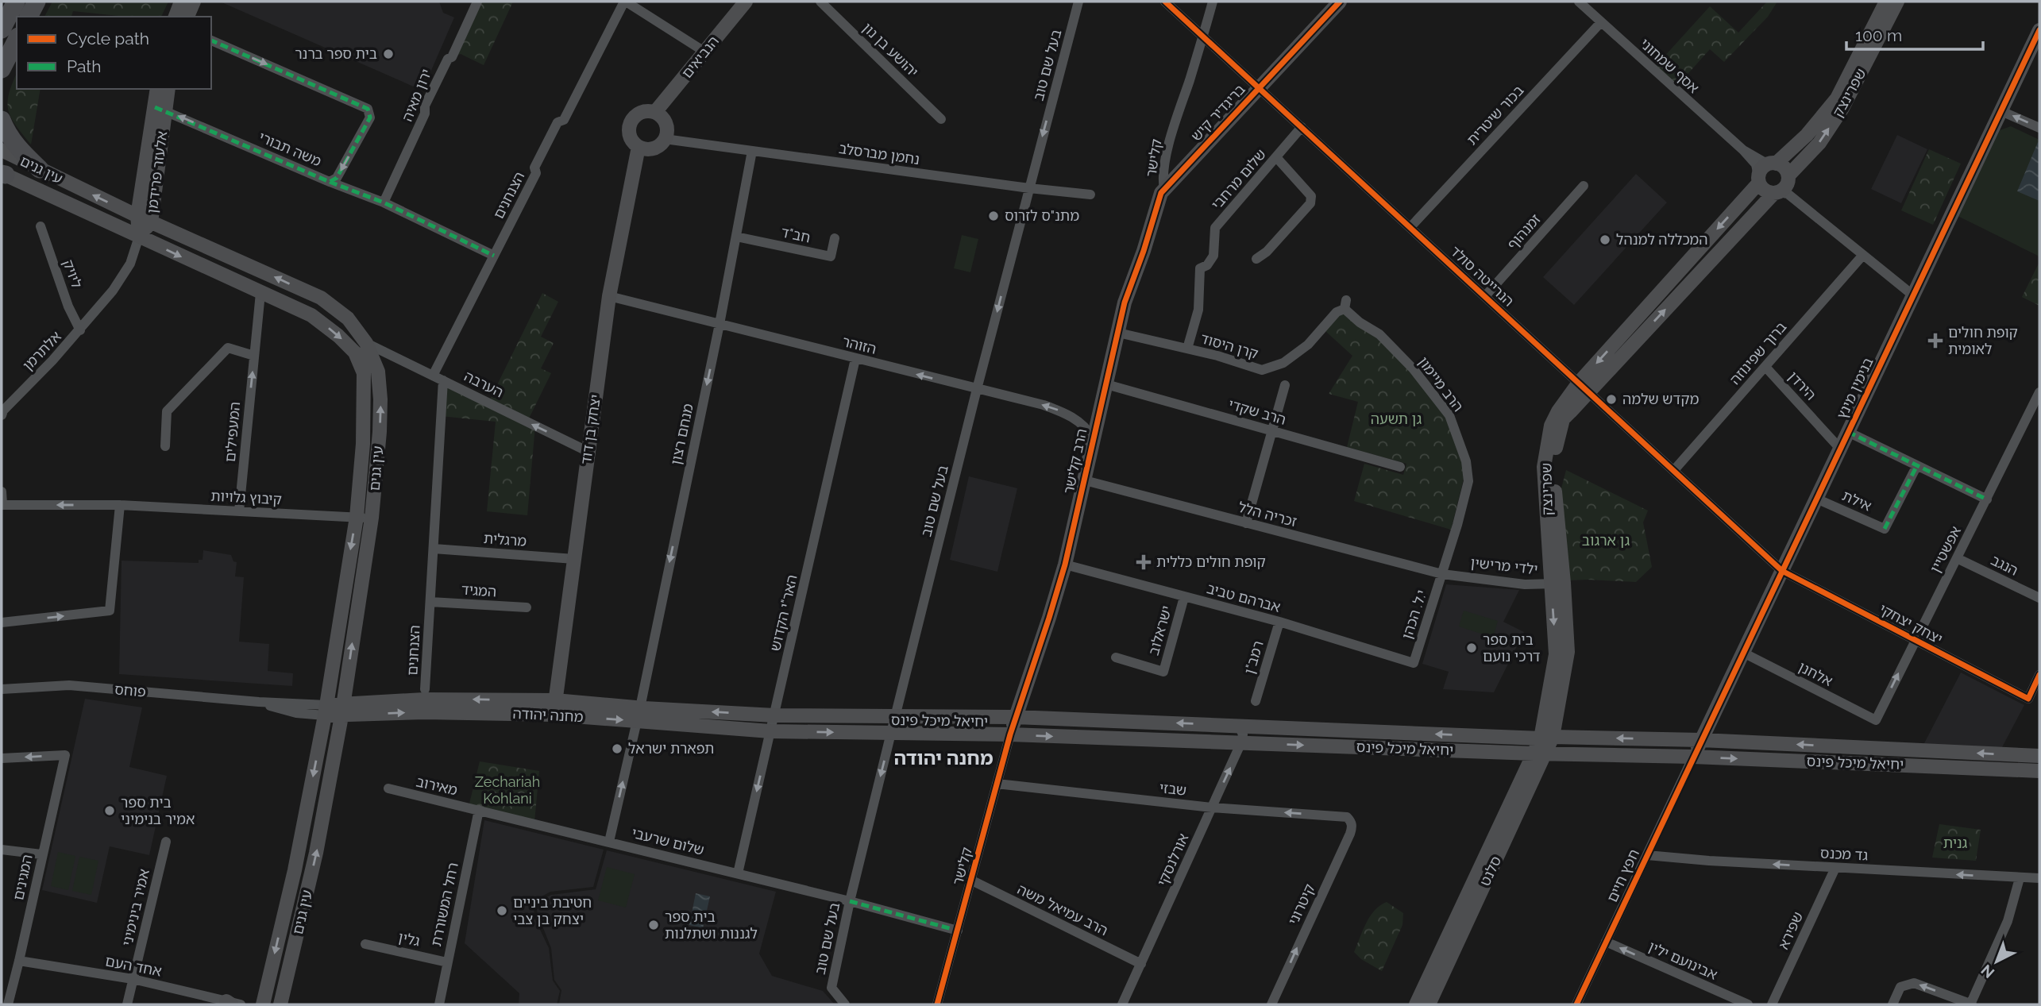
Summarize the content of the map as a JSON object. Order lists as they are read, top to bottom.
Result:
{
  "streets": {
    "street": [
      "יהושע בן נון",
      "הנביאים",
      "בעל שם טוב",
      "אסף שמחוני",
      "שפרינצק",
      "ירון מאיה",
      "בריגדיר קיש",
      "בכור שיטרית",
      "משה תבורי",
      "נחמן מברסלב",
      "קלישר",
      "עין גנים",
      "אלעזר פרידמן",
      "שלום מרחבי",
      "הצנחנים",
      "זמנהוף",
      "חב\"ד",
      "ליויק",
      "הנרייטה סולד",
      "הזוהר",
      "קרן היסוד",
      "אלתרמן",
      "ברוך שפינוזה",
      "הערבה",
      "הרב מיימון",
      "הירדן",
      "בנימין מינץ",
      "הרב שקדי",
      "יצחק בן דוד",
      "המעפילים",
      "מנחם רצון",
      "הרב קלישר",
      "קיבוץ גלויות",
      "אילת",
      "זכריה הלל",
      "מרגלית",
      "אפשטיין",
      "הנגב",
      "ילדי מרישין",
      "המגיד",
      "אברהם טביב",
      "האר\"י הקדוש",
      "י.ל. הכהן",
      "יצחק יצחקי",
      "ישראלוב",
      "רמב\"ן",
      "אלחנן",
      "פוחס",
      "מחנה יהודה",
      "יחיאל מיכל פינס",
      "מאירוב",
      "שבזי",
      "שלום שרעבי",
      "גד מכנס",
      "אורלנסקי",
      "סלנט",
      "חפץ חיים",
      "המגינים",
      "רחל המשוררת",
      "קיטרוני",
      "אמיר בינימיני",
      "הרב עמיאל משה",
      "שפירא",
      "גלין",
      "אבינועם ילין",
      "אחד העם"
    ]
  },
  "crossings": [
    ["הנביאים", "נחמן מברסלב"],
    ["הנביאים", "יצחק בן דוד"],
    ["בעל שם טוב", "נחמן מברסלב"],
    ["בעל שם טוב", "הזוהר"],
    ["בעל שם טוב", "יחיאל מיכל פינס"],
    ["בעל שם טוב", "שלום שרעבי"],
    ["אסף שמחוני", "שפרינצק"],
    ["אסף שמחוני", "בכור שיטרית"],
    ["שפרינצק", "הנרייטה סולד"],
    ["שפרינצק", "ילדי מרישין"],
    ["שפרינצק", "יחיאל מיכל פינס"],
    ["שפרינצק", "סלנט"],
    ["בריגדיר קיש", "קלישר"],
    ["בריגדיר קיש", "הנרייטה סולד"],
    ["בריגדיר קיש", "הרב קלישר"],
    ["בכור שיטרית", "הנרייטה סולד"],
    ["משה תבורי", "אלעזר פרידמן"],
    ["נחמן מברסלב", "יצחק בן דוד"],
    ["נחמן מברסלב", "מנחם רצון"],
    ["קלישר", "הנרייטה סולד"],
    ["קלישר", "הרב קלישר"],
    ["קלישר", "יחיאל מיכל פינס"],
    ["קלישר", "שבזי"],
    ["קלישר", "שלום שרעבי"],
    ["קלישר", "הרב עמיאל משה"],
    ["עין גנים", "אלעזר פרידמן"],
    ["עין גנים", "אלתרמן"],
    ["עין גנים", "הערבה"],
    ["עין גנים", "המעפילים"],
    ["עין גנים", "קיבוץ גלויות"],
    ["עין גנים", "פוחס"],
    ["עין גנים", "מחנה יהודה"],
    ["אלעזר פרידמן", "אלתרמן"],
    ["שלום מרחבי", "הנרייטה סולד"],
    ["שלום מרחבי", "קרן היסוד"],
    ["הצנחנים", "הערבה"],
    ["הצנחנים", "מרגלית"],
    ["הצנחנים", "המגיד"],
    ["זמנהוף", "הנרייטה סולד"],
    ["חב\"ד", "מנחם רצון"],
    ["ליויק", "אלתרמן"],
    ["הנרייטה סולד", "ברוך שפינוזה"],
    ["הנרייטה סולד", "בנימין מינץ"],
    ["הנרייטה סולד", "יצחק יצחקי"],
    ["הזוהר", "יצחק בן דוד"],
    ["הזוהר", "מנחם רצון"],
    ["הזוהר", "הרב קלישר"],
    ["הזוהר", "האר\"י הקדוש"],
    ["קרן היסוד", "הרב מיימון"],
    ["קרן היסוד", "הרב קלישר"],
    ["ברוך שפינוזה", "הירדן"],
    ["הערבה", "יצחק בן דוד"],
    ["הרב מיימון", "זכריה הלל"],
    ["הרב מיימון", "ילדי מרישין"],
    ["הרב מיימון", "י.ל. הכהן"],
    ["הירדן", "בנימין מינץ"],
    ["בנימין מינץ", "אילת"],
    ["בנימין מינץ", "יצחק יצחקי"],
    ["בנימין מינץ", "אלחנן"],
    ["בנימין מינץ", "יחיאל מיכל פינס"],
    ["בנימין מינץ", "חפץ חיים"],
    ["הרב שקדי", "הרב קלישר"],
    ["יצחק בן דוד", "מרגלית"],
    ["יצחק בן דוד", "מחנה יהודה"],
    ["המעפילים", "קיבוץ גלויות"],
    ["מנחם רצון", "מחנה יהודה"],
    ["מנחם רצון", "שלום שרעבי"],
    ["הרב קלישר", "זכריה הלל"],
    ["הרב קלישר", "אברהם טביב"],
    ["הרב קלישר", "יחיאל מיכל פינס"],
    ["זכריה הלל", "ילדי מרישין"],
    ["זכריה הלל", "י.ל. הכהן"],
    ["אפשטיין", "הנגב"],
    ["אפשטיין", "יצחק יצחקי"],
    ["אפשטיין", "אלחנן"],
    ["ילדי מרישין", "י.ל. הכהן"],
    ["אברהם טביב", "י.ל. הכהן"],
    ["אברהם טביב", "ישראלוב"],
    ["אברהם טביב", "רמב\"ן"],
    ["האר\"י הקדוש", "מחנה יהודה"],
    ["האר\"י הקדוש", "יחיאל מיכל פינס"],
    ["האר\"י הקדוש", "שלום שרעבי"],
    ["פוחס", "מחנה יהודה"],
    ["מחנה יהודה", "יחיאל מיכל פינס"],
    ["יחיאל מיכל פינס", "אורלנסקי"],
    ["יחיאל מיכל פינס", "סלנט"],
    ["יחיאל מיכל פינס", "חפץ חיים"],
    ["מאירוב", "שלום שרעבי"],
    ["מאירוב", "רחל המשוררת"],
    ["שבזי", "אורלנסקי"],
    ["שבזי", "קיטרוני"],
    ["שלום שרעבי", "רחל המשוררת"],
    ["גד מכנס", "חפץ חיים"],
    ["גד מכנס", "שפירא"],
    ["אורלנסקי", "הרב עמיאל משה"],
    ["חפץ חיים", "אבינועם ילין"],
    ["המגינים", "אחד העם"],
    ["רחל המשוררת", "גלין"],
    ["אמיר בינימיני", "אחד העם"]
  ],
  "one_way": [
    "בעל שם טוב",
    "הזוהר",
    "הערבה",
    "המעפילים",
    "שבזי",
    "גד מכנס",
    "קיטרוני",
    "אבינועם ילין"
  ],
  "districts": ["מחנה יהודה"],
  "parks": [
    "גן תשעה",
    "גן ארגוב",
    "Zechariah Kohlani",
    "גנית"
  ],
  "places": {
    "other": [
      "בית ספר ברנר",
      "מתנ\"ס לזרוס",
      "המכללה למנהל",
      "מקדש שלמה",
      "בית ספר דרכי נועם",
      "תפארת ישראל",
      "בית ספר אמיר בנימיני",
      "חטיבת ביניים יצחק בן צבי",
      "בית ספר לגננות ושתלנות"
    ],
    "health": ["קופת חולים לאומית", "קופת חולים כללית"]
  },
  "legend": ["Cycle path", "Path"],
  "scale_bar": "100 m",
  "north": "bottom left"
}
